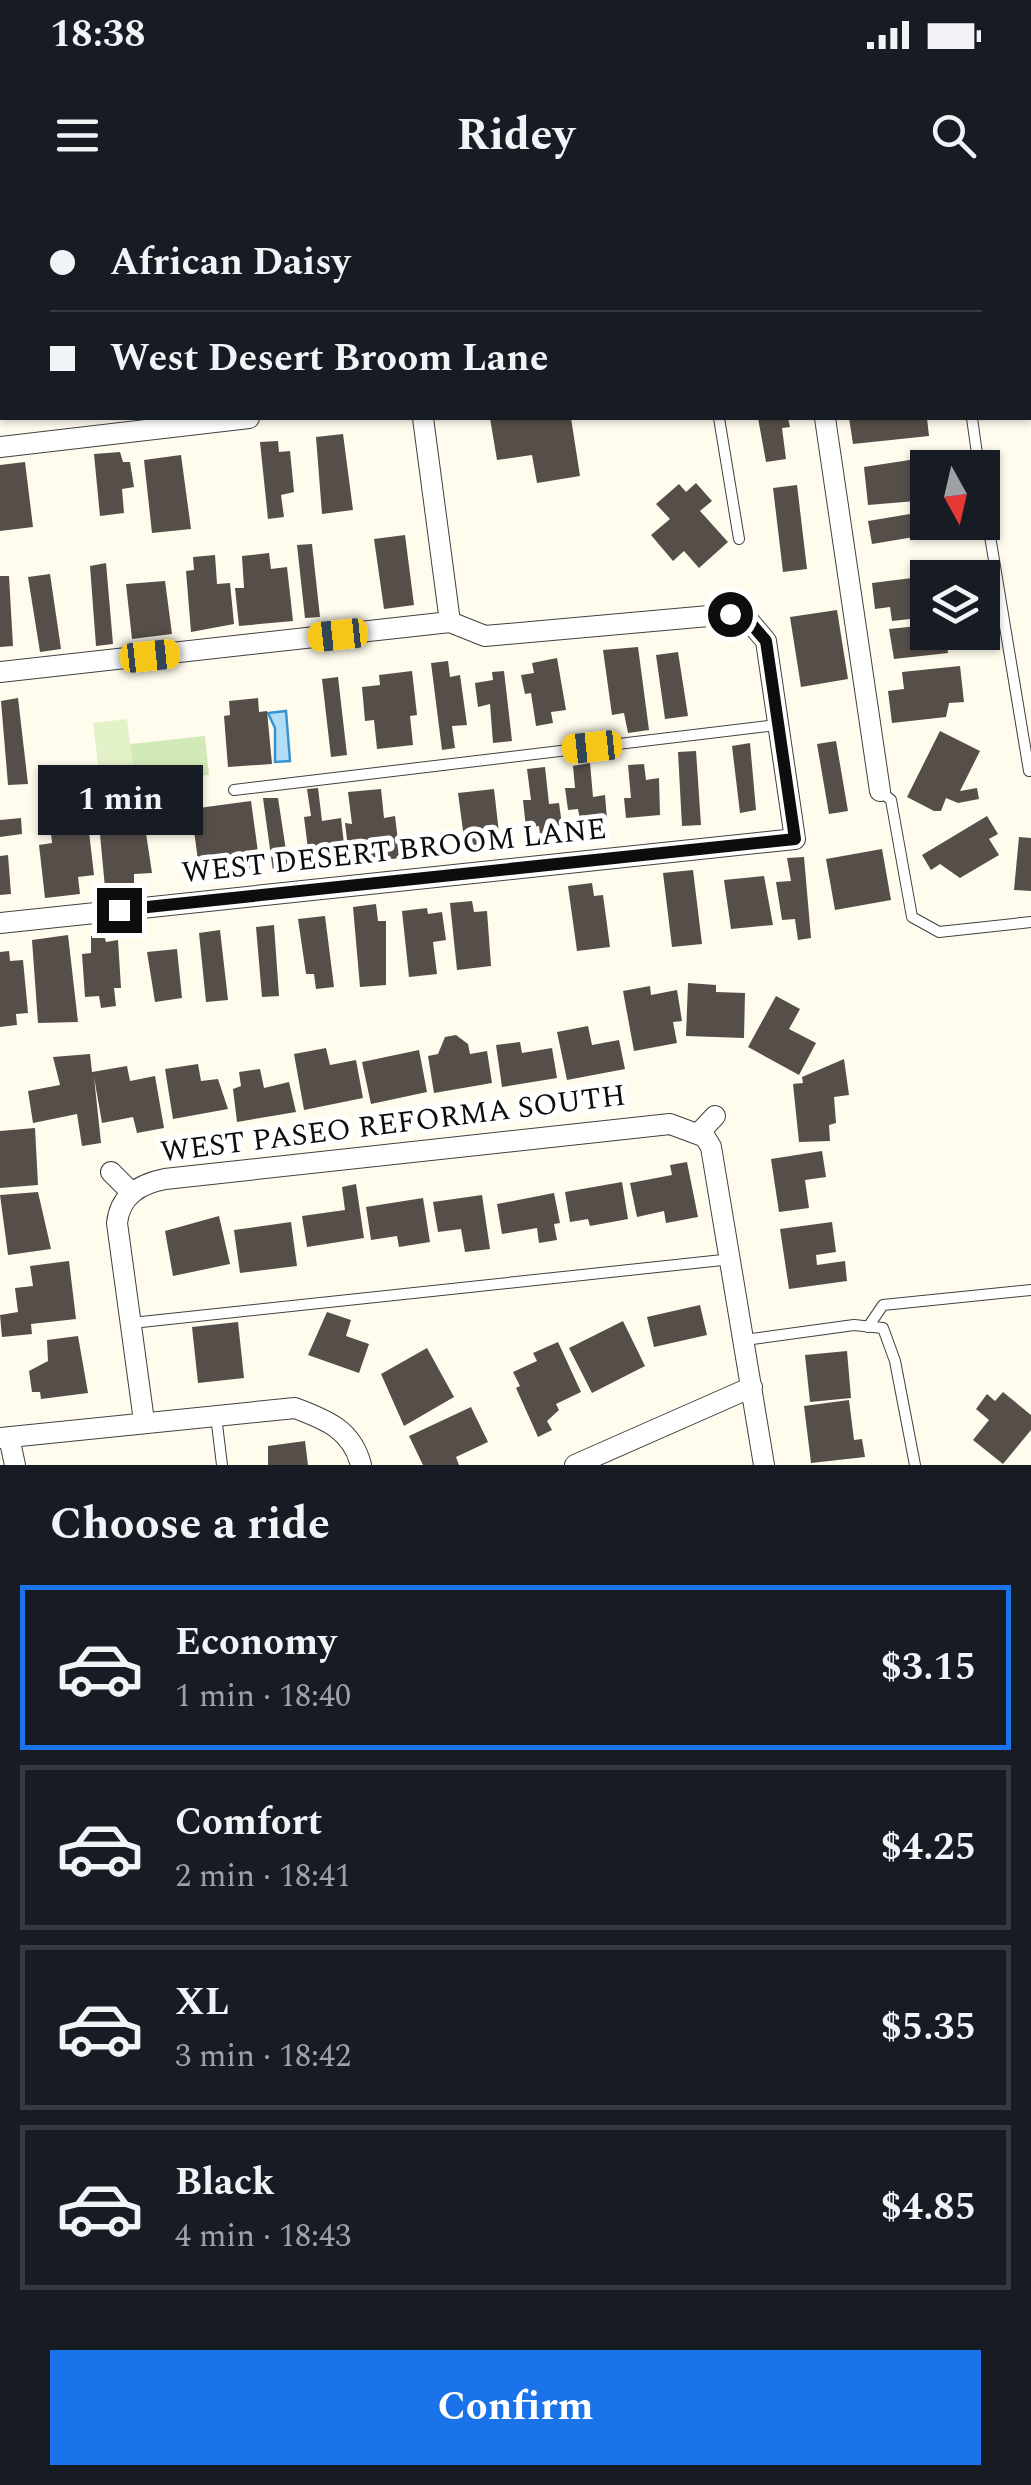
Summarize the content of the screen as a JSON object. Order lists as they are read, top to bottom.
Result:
{
  "streets": {
    "street": ["WEST DESERT BROOM LANE", "WEST PASEO REFORMA SOUTH"]
  },
  "north": "bottom",
  "page": {
    "status": "18:38",
    "header": "Ridey",
    "banner": ["African Daisy", "West Desert Broom Lane"],
    "bubble": "1 min",
    "heading": "Choose a ride",
    "list": [
      {
        "name": "Economy",
        "note": "1 min · 18:40",
        "value": "$3.15"
      },
      {
        "name": "Comfort",
        "note": "2 min · 18:41",
        "value": "$4.25"
      },
      {
        "name": "XL",
        "note": "3 min · 18:42",
        "value": "$5.35"
      },
      {
        "name": "Black",
        "note": "4 min · 18:43",
        "value": "$4.85"
      }
    ],
    "buttons": "Confirm"
  }
}
